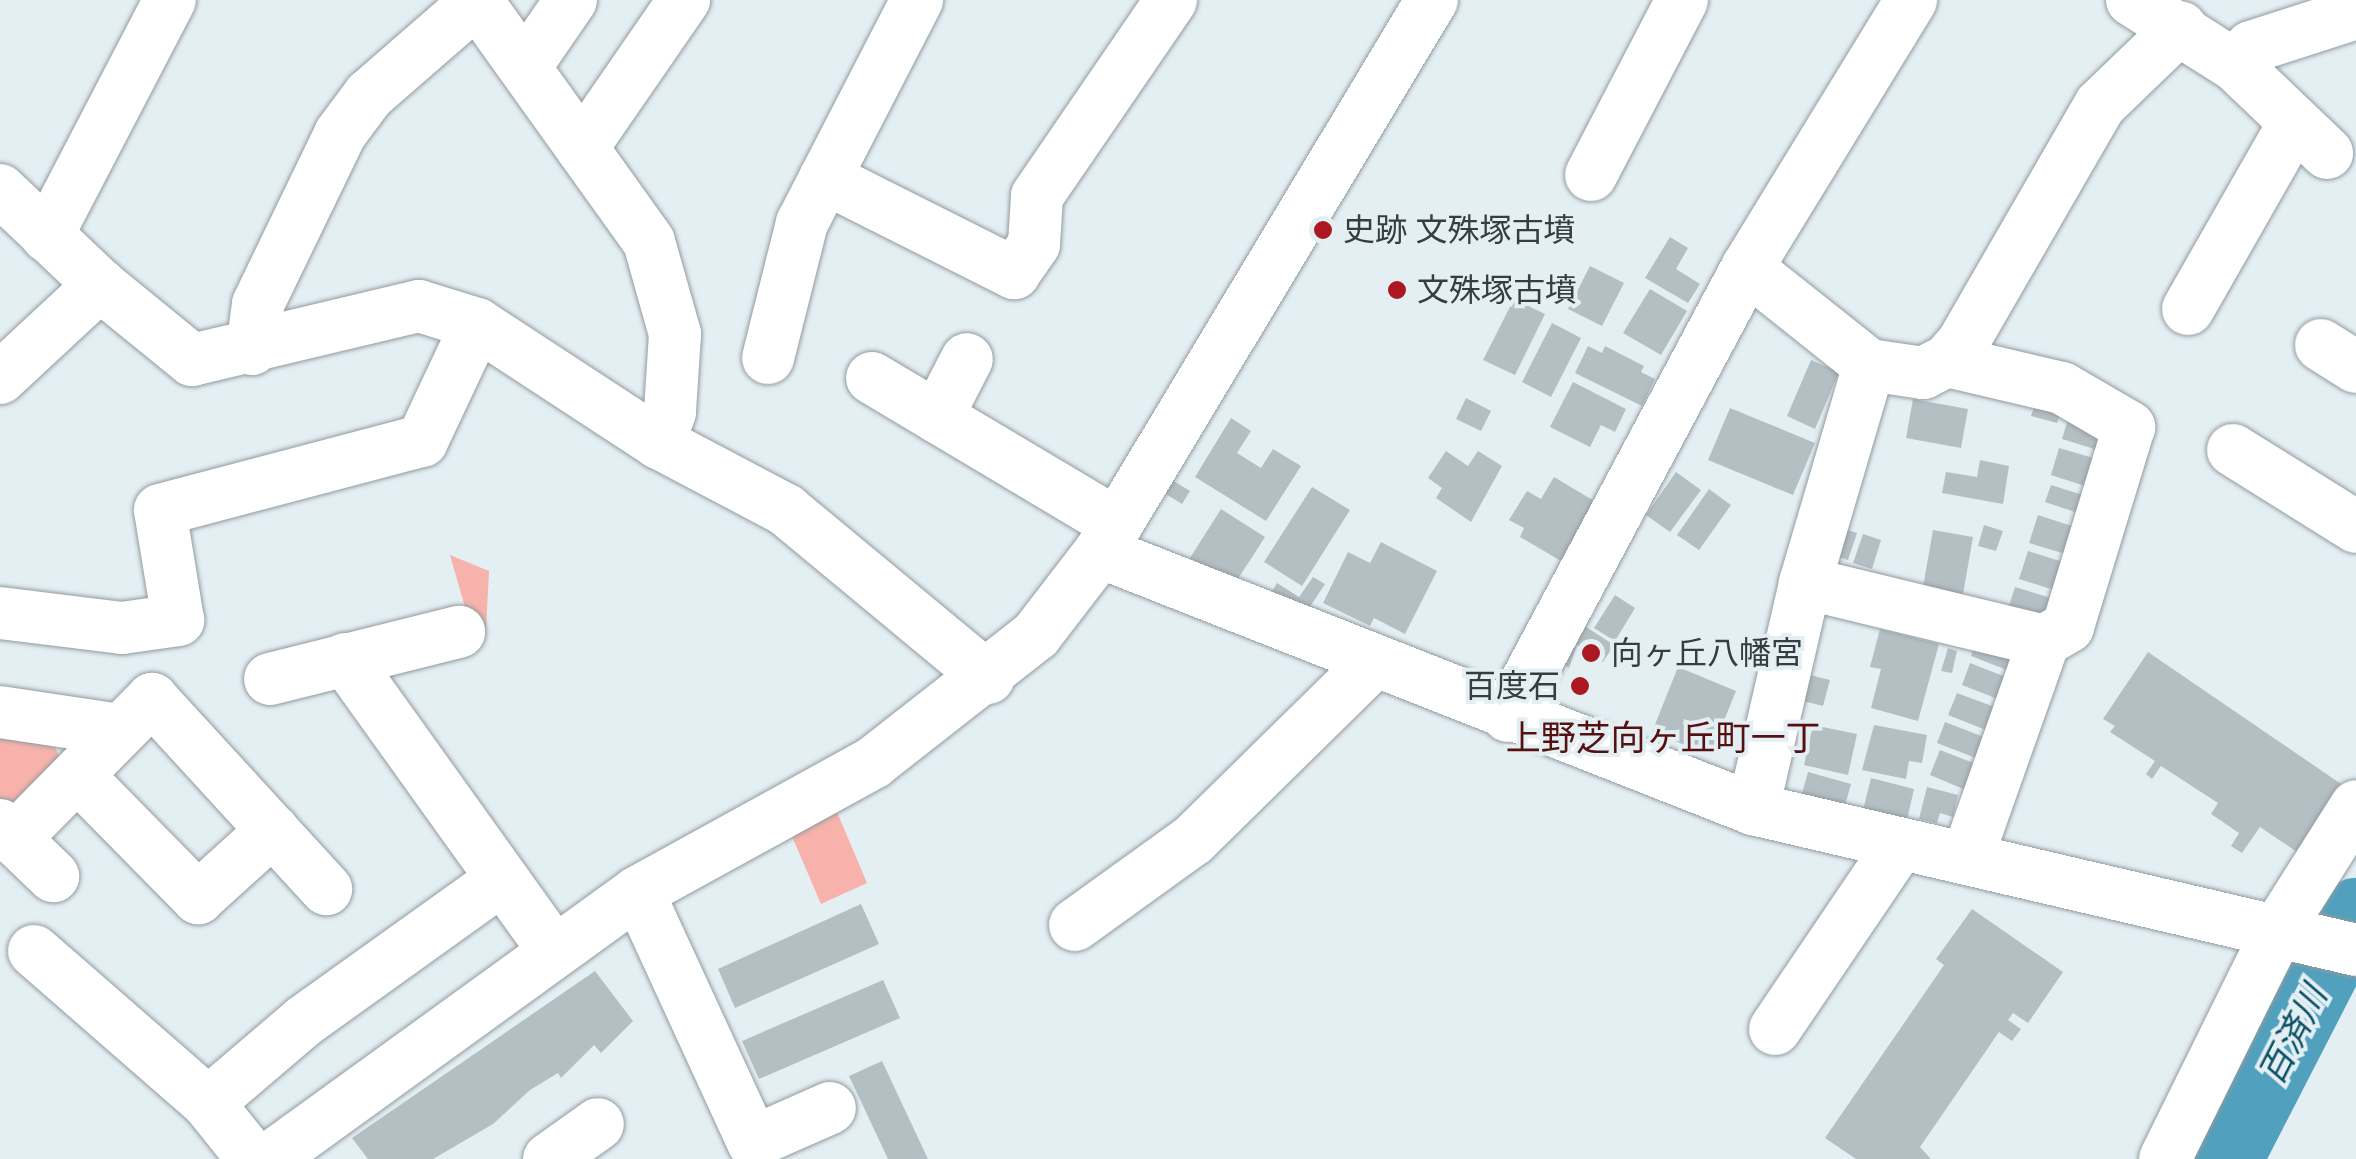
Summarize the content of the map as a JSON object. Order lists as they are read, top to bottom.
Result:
{
  "districts": ["上野芝向ヶ丘町一丁"],
  "water": ["百済川"],
  "places": [
    "史跡 文殊塚古墳",
    "文殊塚古墳",
    "向ヶ丘八幡宮",
    "百度石"
  ]
}
